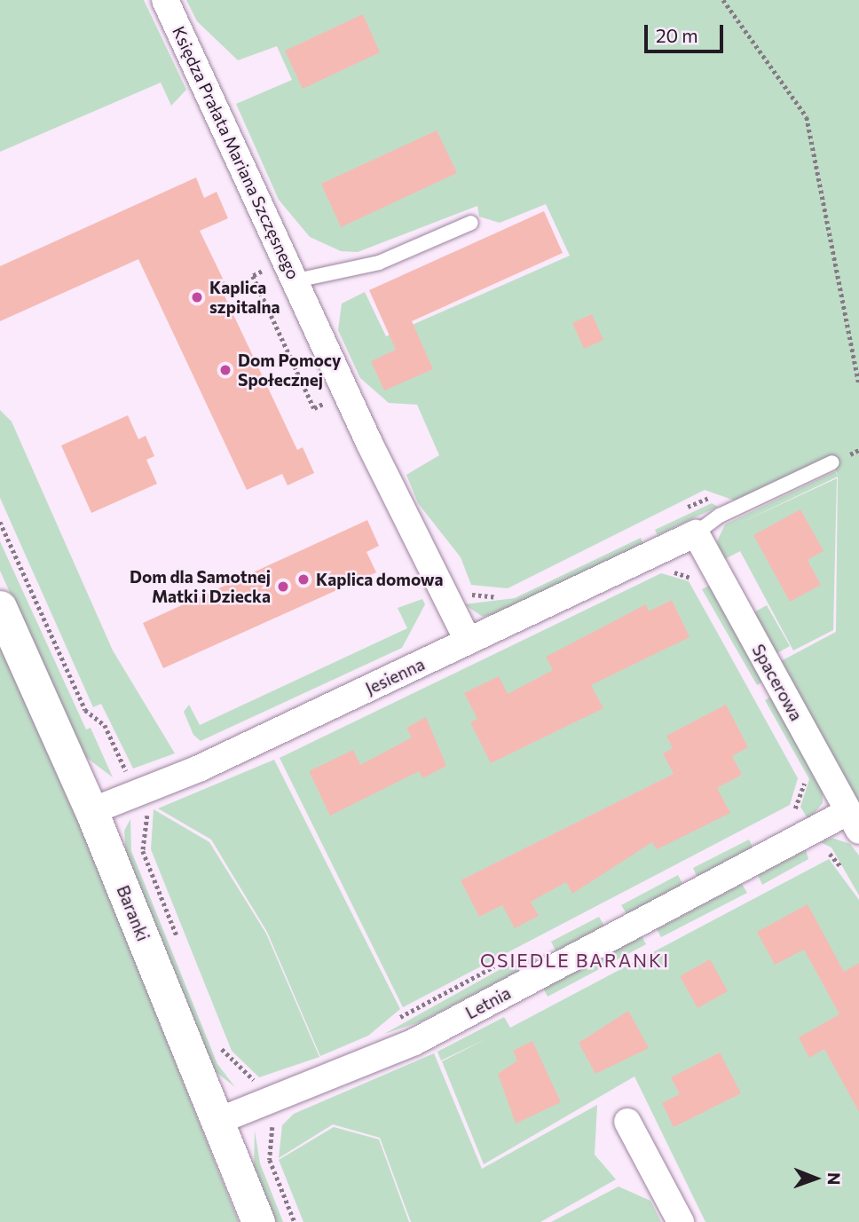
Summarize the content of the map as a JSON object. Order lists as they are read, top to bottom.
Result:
{
  "streets": {
    "street": [
      "Księdza Prałata Mariana Szczęsnego",
      "Jesienna",
      "Spacerowa",
      "Baranki",
      "Letnia"
    ]
  },
  "crossings": [
    ["Księdza Prałata Mariana Szczęsnego", "Jesienna"],
    ["Jesienna", "Spacerowa"],
    ["Jesienna", "Baranki"],
    ["Spacerowa", "Letnia"],
    ["Baranki", "Letnia"]
  ],
  "districts": ["OSIEDLE BARANKI"],
  "places": [
    "Kaplica szpitalna",
    "Dom Pomocy Społecznej",
    "Kaplica domowa",
    "Dom dla Samotnej Matki i Dziecka"
  ],
  "scale_bar": "20 m",
  "north": "right"
}
